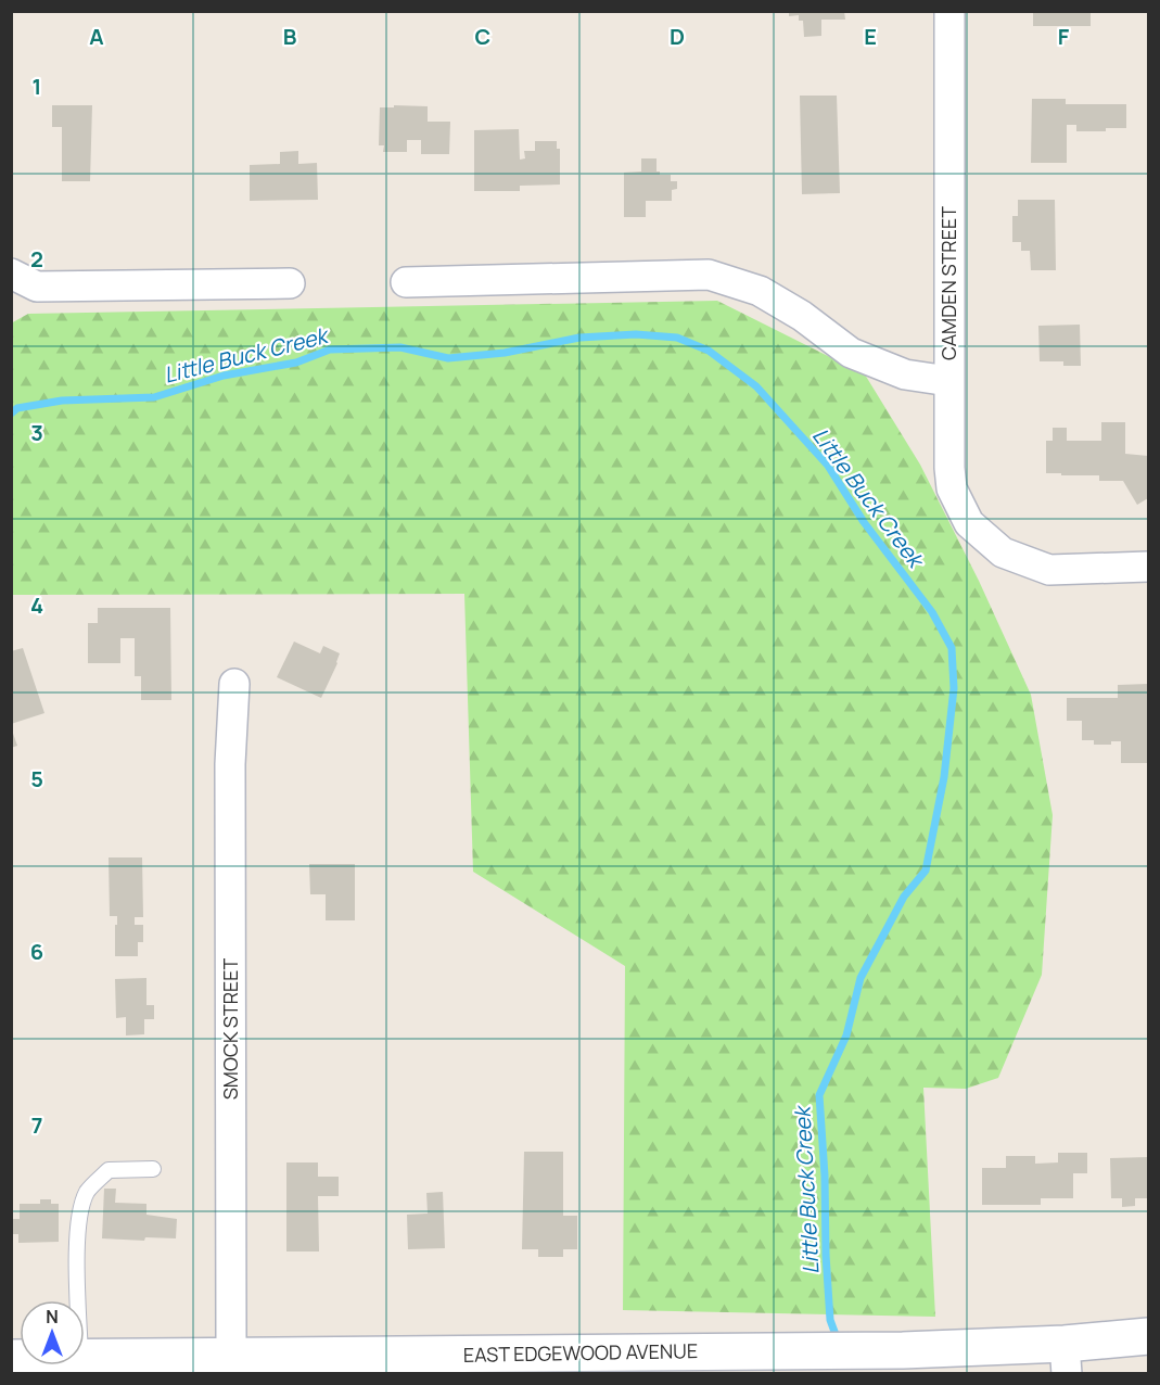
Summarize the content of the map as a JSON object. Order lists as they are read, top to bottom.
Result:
{
  "streets": {
    "main road": ["EAST EDGEWOOD AVENUE"],
    "street": ["CAMDEN STREET", "SMOCK STREET"]
  },
  "crossings": [
    ["SMOCK STREET", "EAST EDGEWOOD AVENUE"]
  ],
  "water": ["Little Buck Creek"],
  "north": "top",
  "grid": {
    "columns": [
      "A",
      "B",
      "C",
      "D",
      "E",
      "F"
    ],
    "rows": [
      "1",
      "2",
      "3",
      "4",
      "5",
      "6",
      "7"
    ]
  }
}
